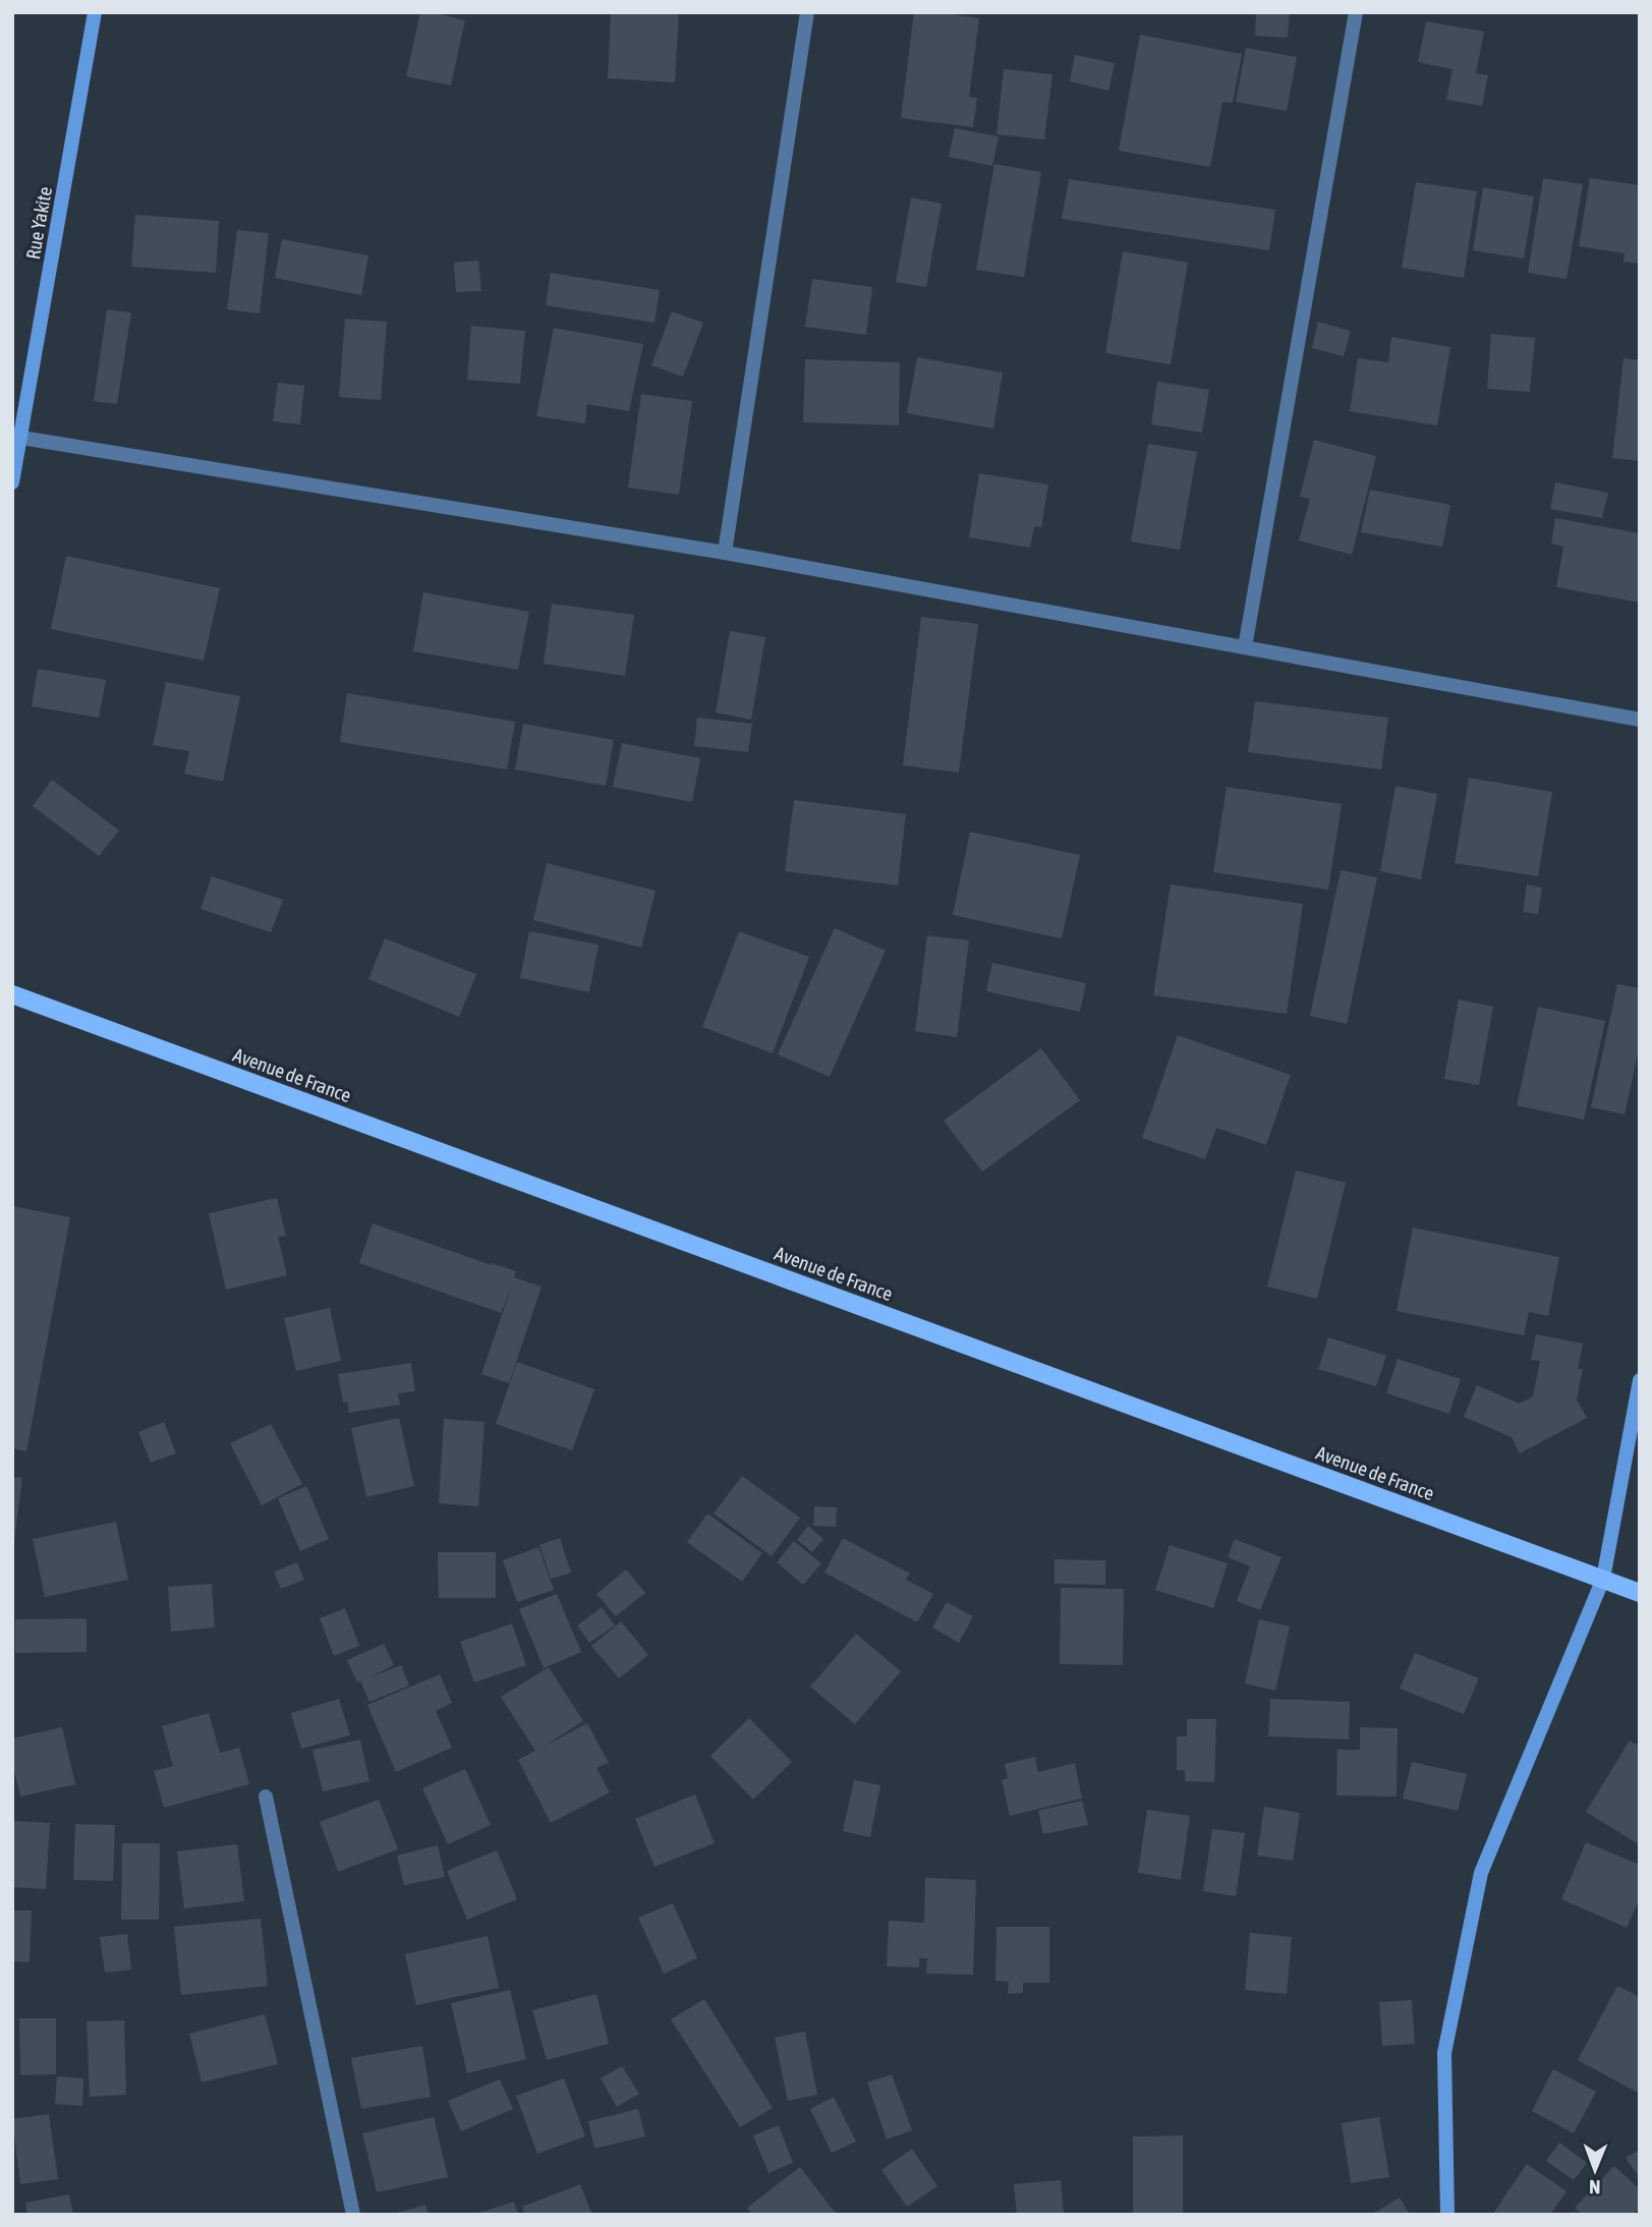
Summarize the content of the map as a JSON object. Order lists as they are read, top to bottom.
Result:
{
  "streets": {
    "main road": ["Avenue de France"],
    "street": ["Rue Yakite"]
  },
  "north": "bottom"
}
